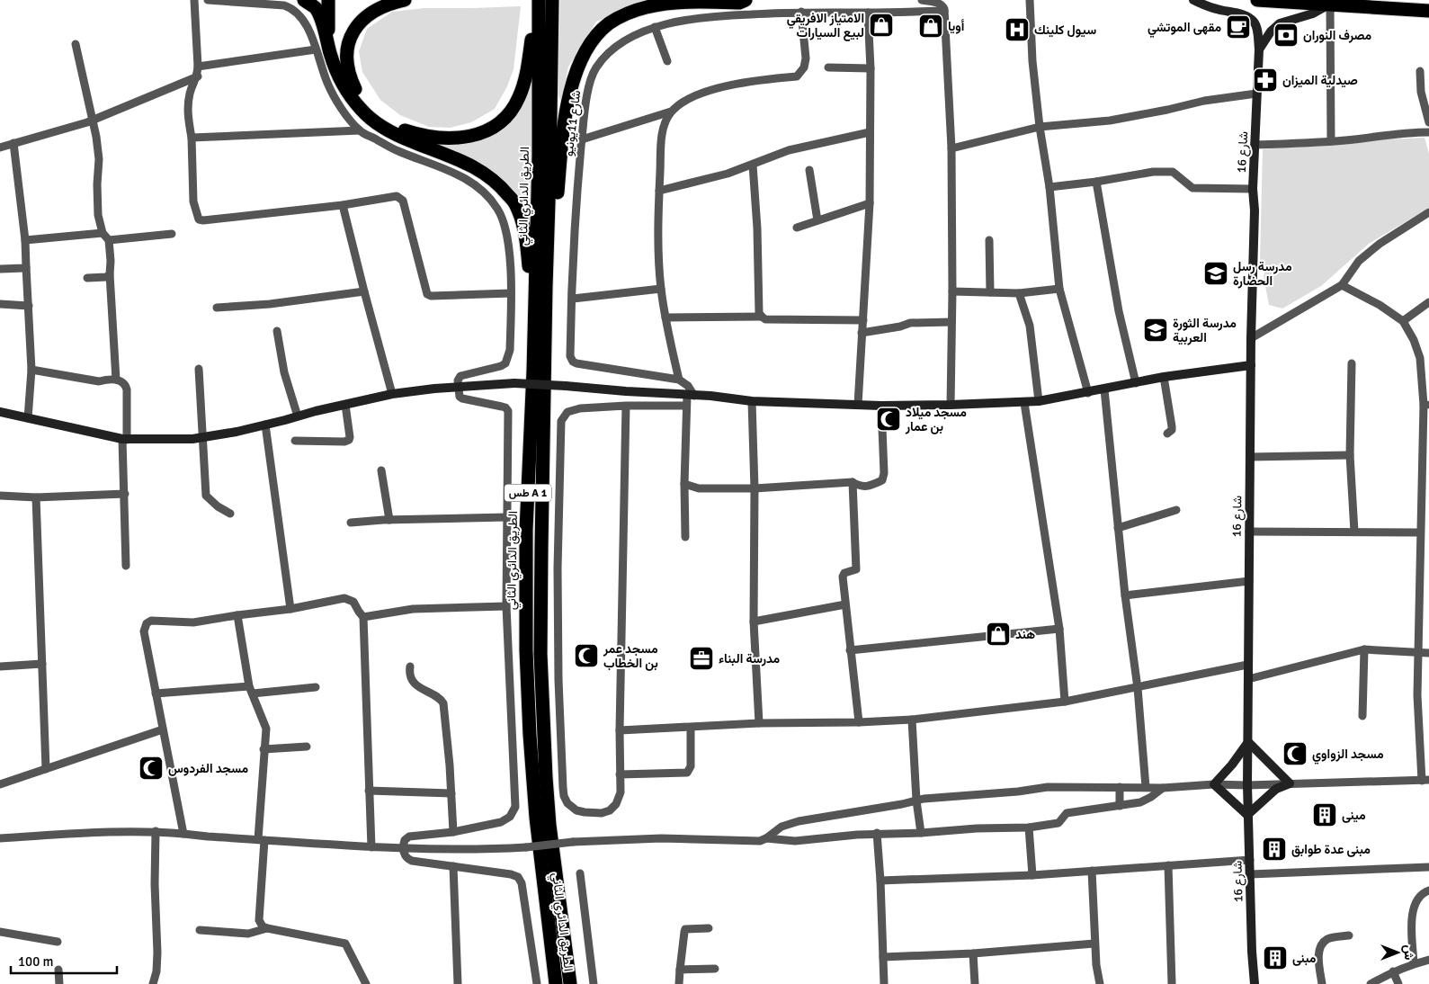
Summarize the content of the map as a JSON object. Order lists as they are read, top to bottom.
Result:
{
  "streets": {
    "highway": ["الطريق الدائري الثاني", "طس A 1"],
    "street": ["شارع 11يونيو", "شارع 16"]
  },
  "places": {
    "shop": ["الامتياز الافريقي لبيع السيارات", "أويا", "هند"],
    "cafe": ["مقهى الموتشي"],
    "hospital": ["سيول كلينك"],
    "bank": ["مصرف النوران"],
    "pharmacy": ["صيدلية الميزان"],
    "school or university": ["مدرسة رسل الحضارة", "مدرسة الثورة العربية"],
    "mosque": [
      "مسجد ميلاد بن عمار",
      "مسجد عمر بن الخطاب",
      "مسجد الزواوي",
      "مسجد الفردوس"
    ],
    "office": ["مدرسة البناء"],
    "building": ["مينى", "مبنى عدة طوابق", "مبنى"]
  },
  "scale_bar": "100 m",
  "north": "right"
}
